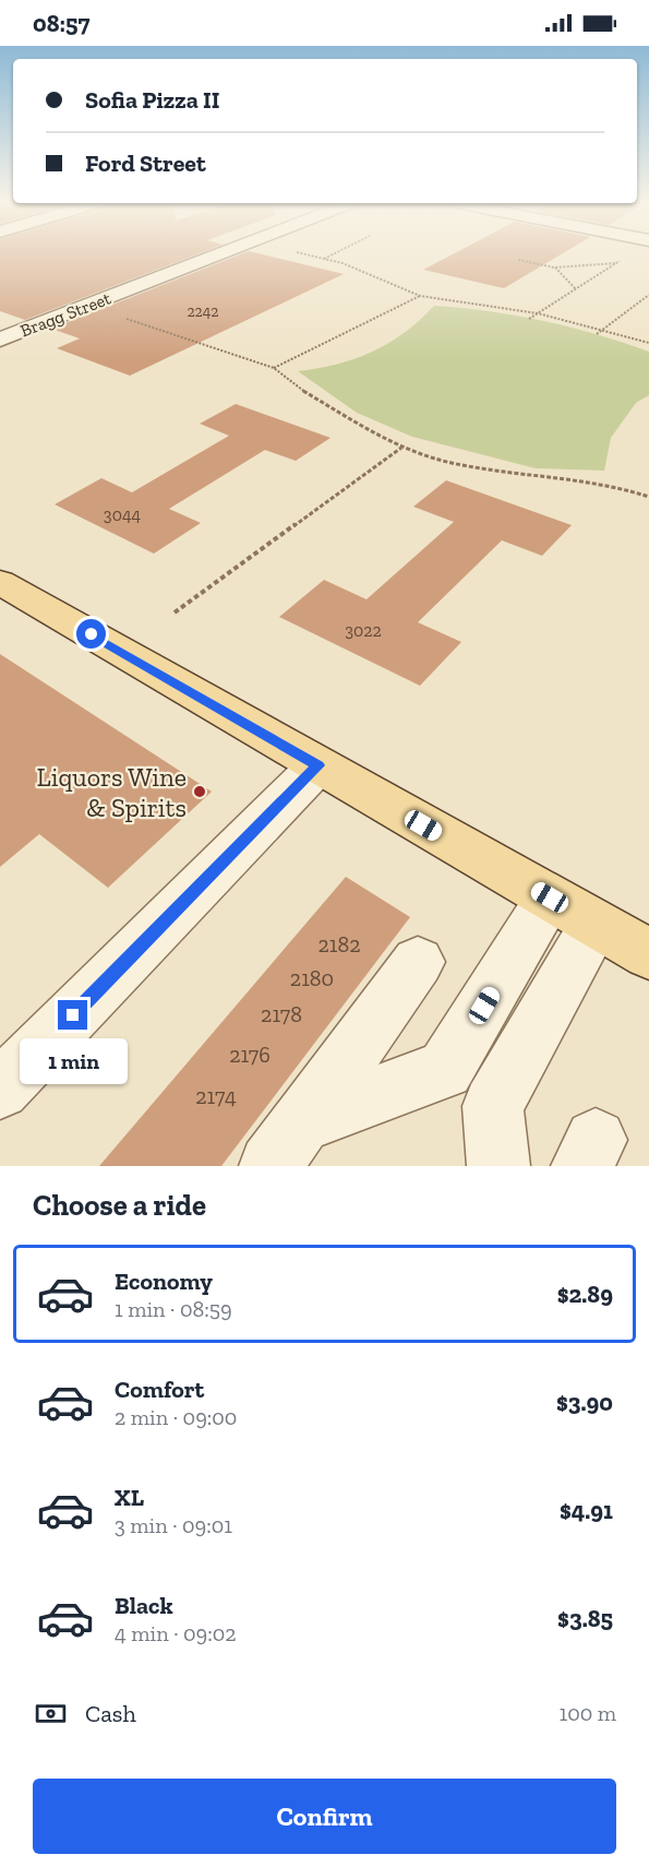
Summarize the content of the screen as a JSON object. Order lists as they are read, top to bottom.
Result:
{
  "streets": {
    "street": ["Bragg Street"]
  },
  "places": ["Liquors Wine & Spirits"],
  "house_numbers": [
    "2242",
    "3044",
    "3022",
    "2182",
    "2180",
    "2178",
    "2176",
    "2174"
  ],
  "page": {
    "status": "08:57",
    "banner": ["Sofia Pizza II", "Ford Street"],
    "bubble": "1 min",
    "heading": "Choose a ride",
    "list": [
      {
        "name": "Economy",
        "note": "1 min · 08:59",
        "value": "$2.89"
      },
      {
        "name": "Comfort",
        "note": "2 min · 09:00",
        "value": "$3.90"
      },
      {
        "name": "XL",
        "note": "3 min · 09:01",
        "value": "$4.91"
      },
      {
        "name": "Black",
        "note": "4 min · 09:02",
        "value": "$3.85"
      }
    ],
    "pay": ["Cash", "100 m"],
    "buttons": "Confirm"
  }
}
